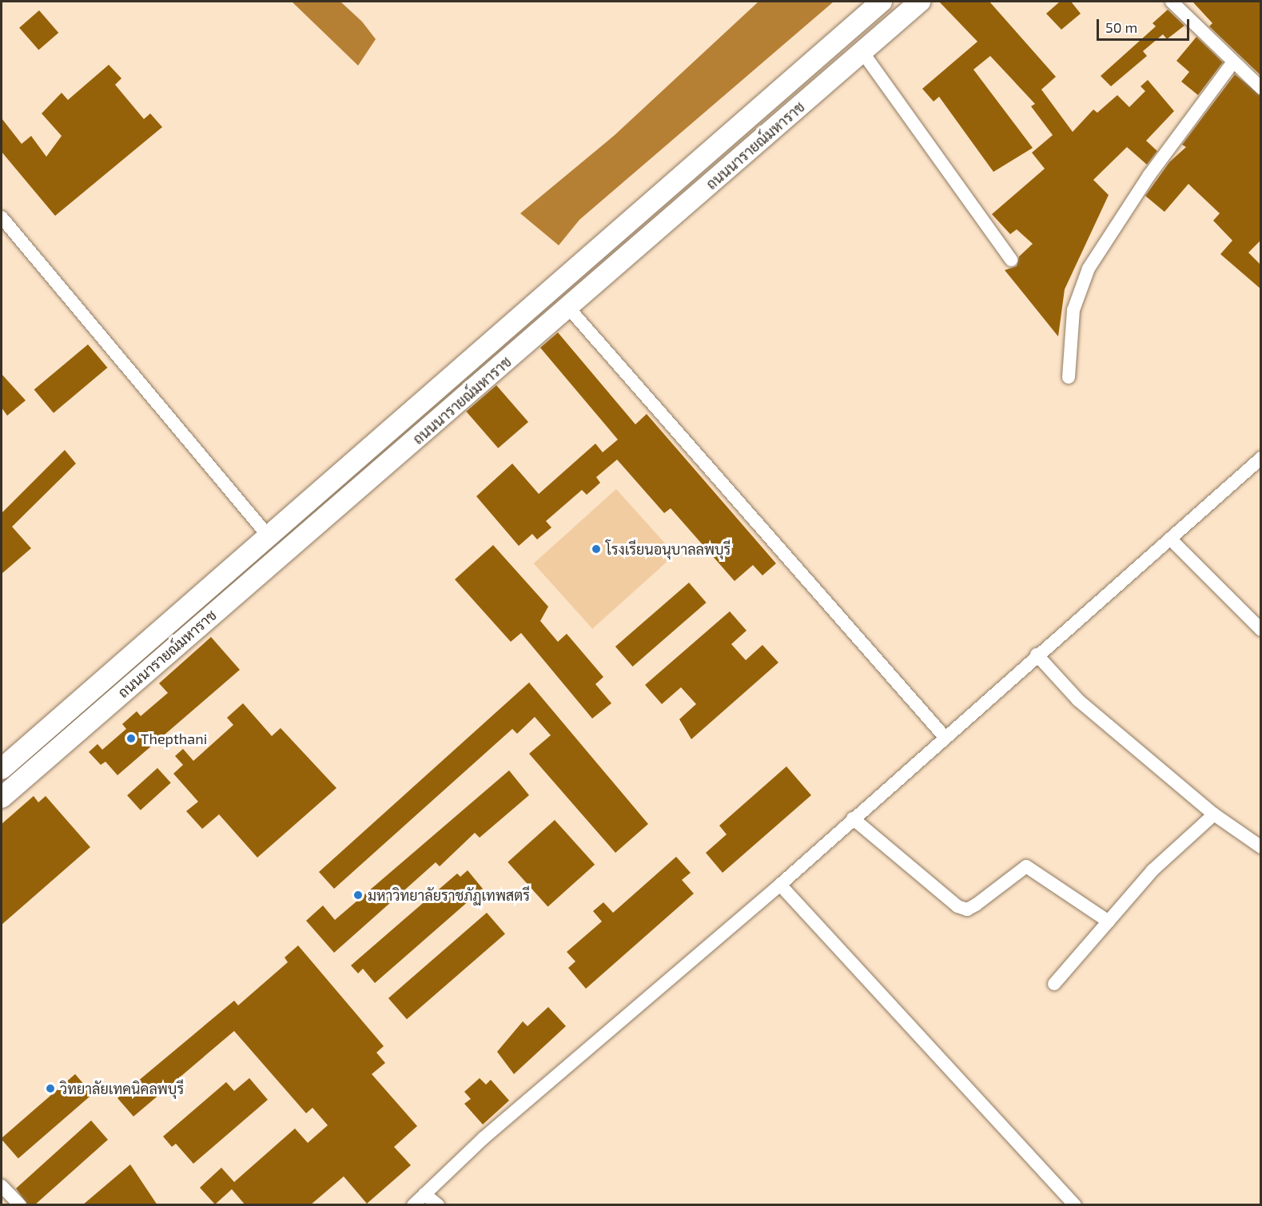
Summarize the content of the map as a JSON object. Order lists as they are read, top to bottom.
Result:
{
  "streets": {
    "main road": ["ถนนนารายณ์มหาราช"]
  },
  "places": [
    "โรงเรียนอนุบาลลพบุรี",
    "Thepthani",
    "มหาวิทยาลัยราชภัฏเทพสตรี",
    "วิทยาลัยเทคนิคลพบุรี"
  ],
  "scale_bar": "50 m"
}
